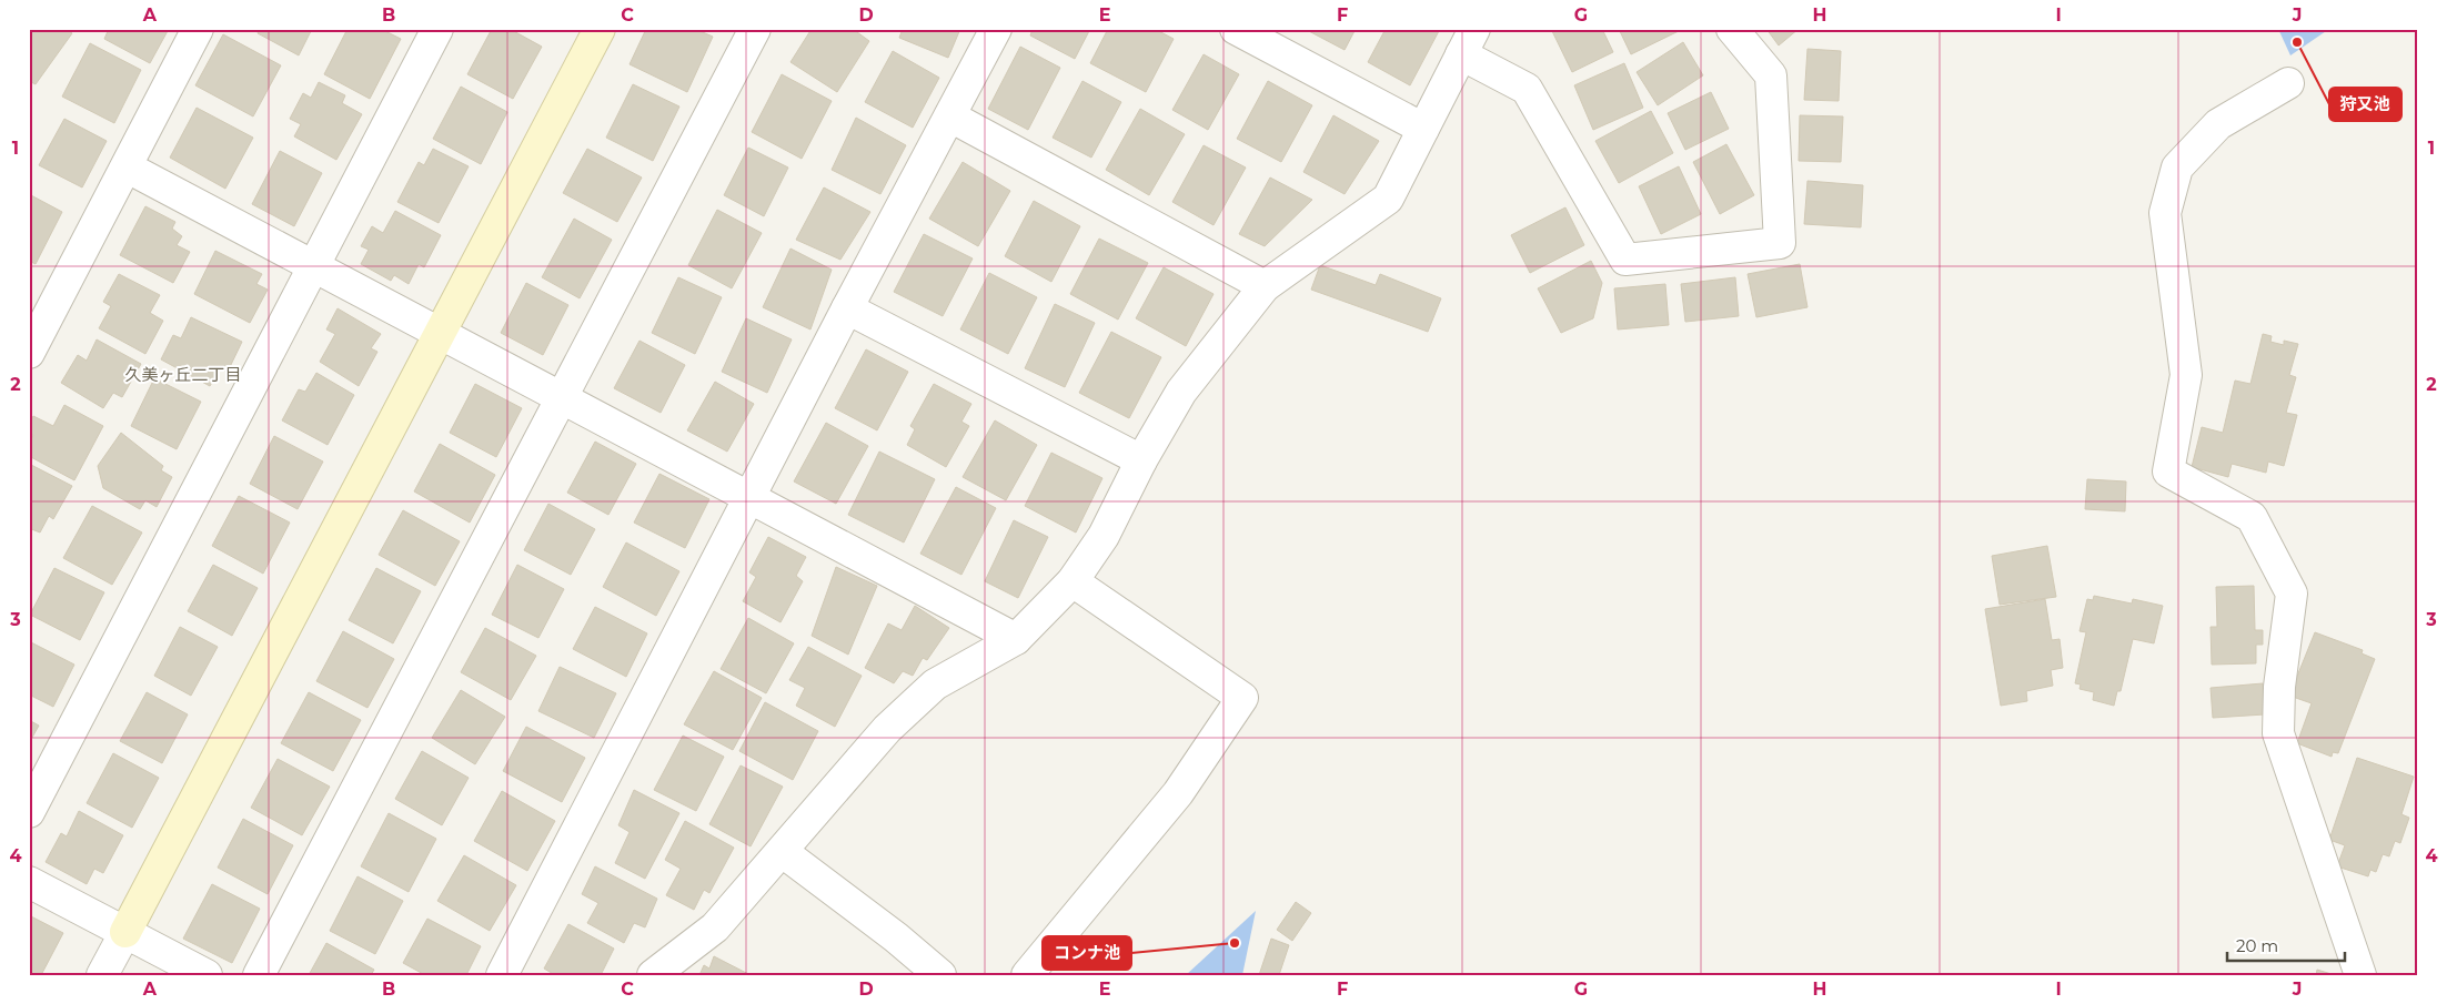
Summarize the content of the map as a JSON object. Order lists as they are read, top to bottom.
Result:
{
  "districts": ["久美ヶ丘二丁目"],
  "places": ["狩又池", "コンナ池"],
  "scale_bar": "20 m",
  "grid": {
    "columns": [
      "A",
      "B",
      "C",
      "D",
      "E",
      "F",
      "G",
      "H",
      "I",
      "J"
    ],
    "rows": [
      "1",
      "2",
      "3",
      "4"
    ]
  }
}
